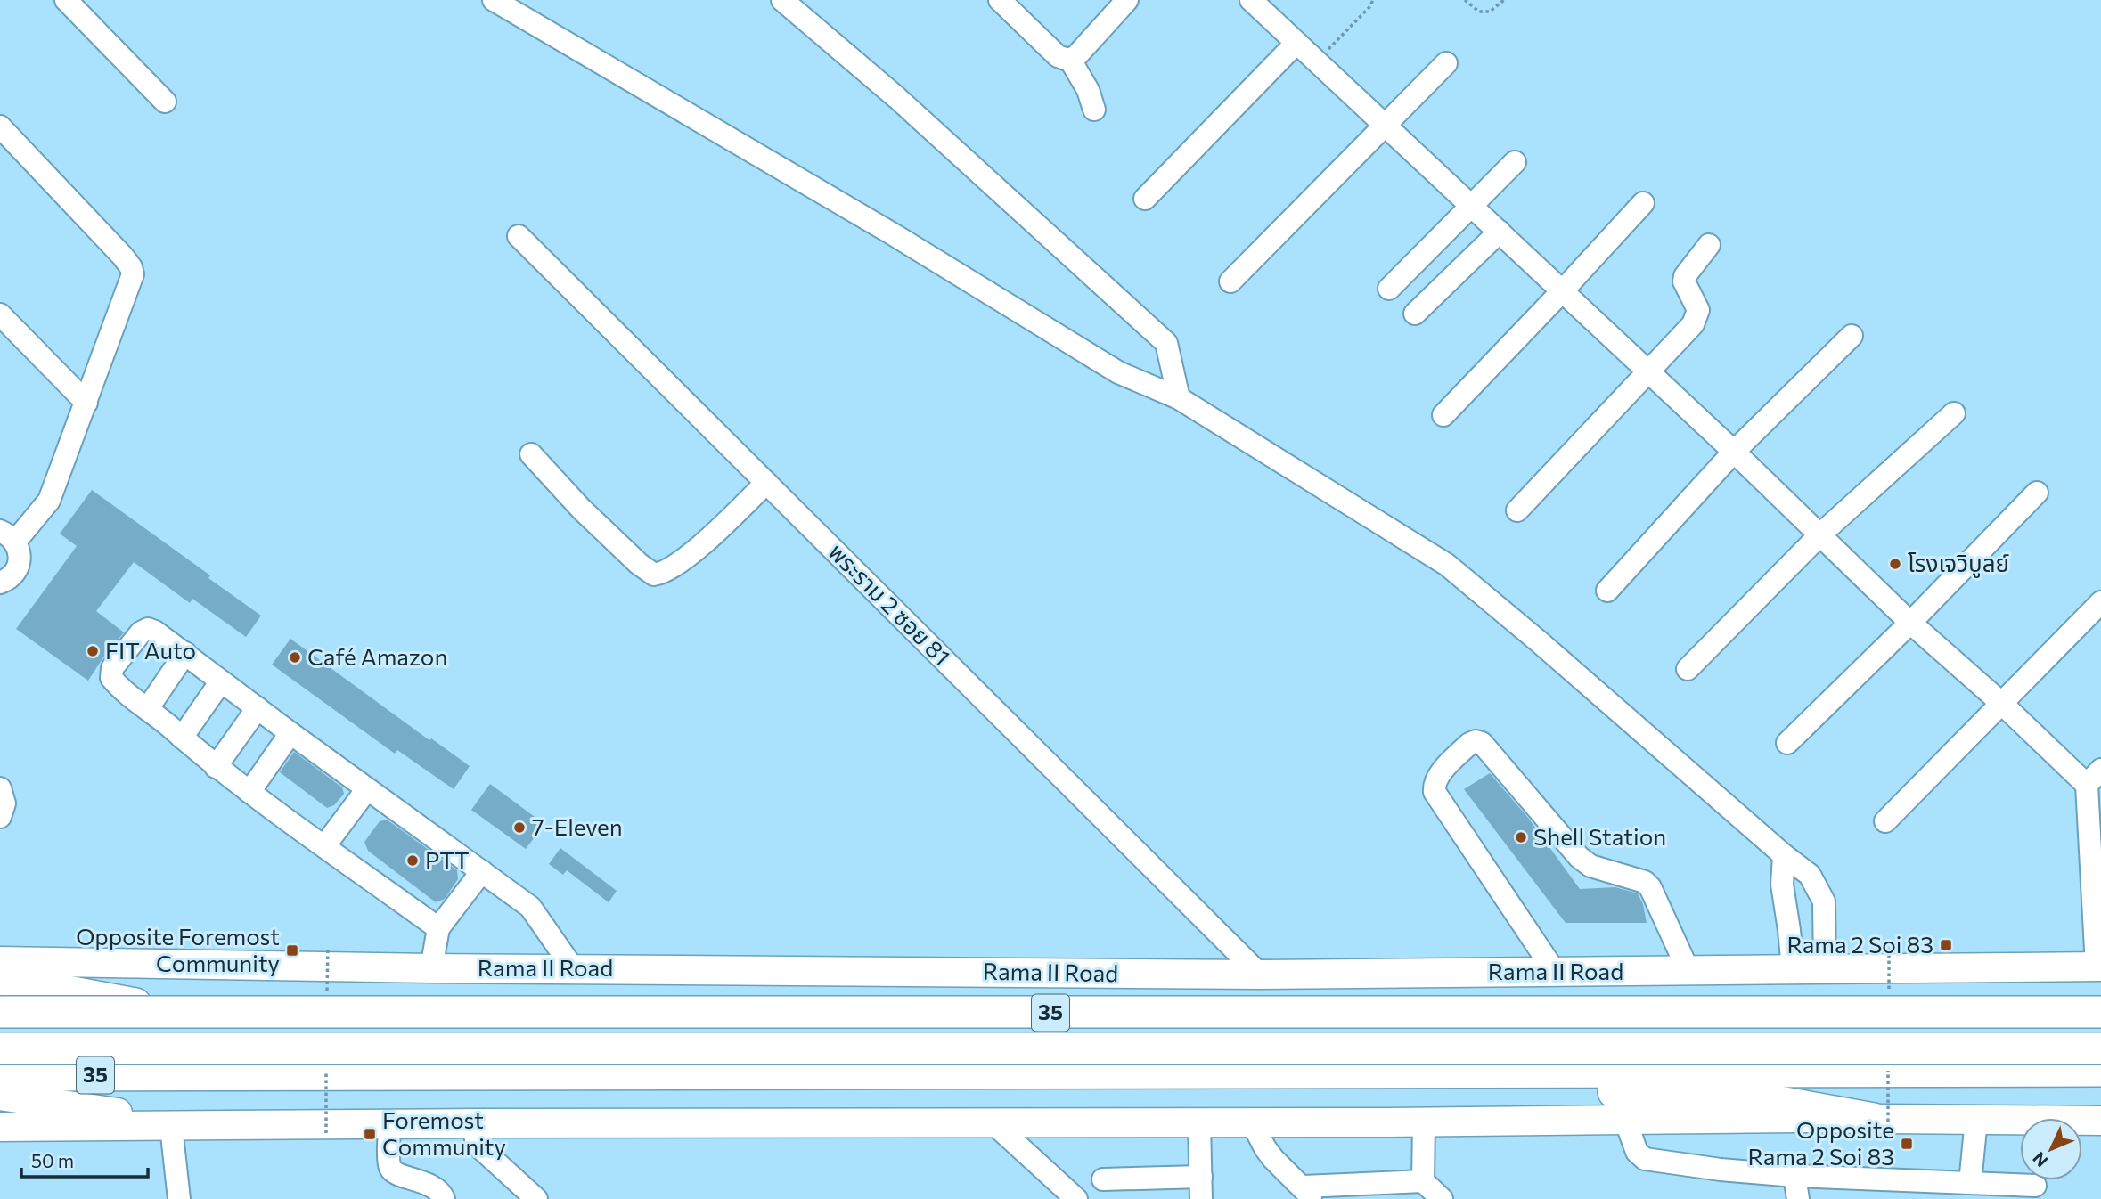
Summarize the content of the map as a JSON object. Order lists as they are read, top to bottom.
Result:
{
  "streets": {
    "highway": ["Rama II Road", "35"],
    "street": ["พระราม 2 ซอย 81"]
  },
  "crossings": [
    ["พระราม 2 ซอย 81", "Rama II Road"]
  ],
  "places": {
    "other": [
      "โรงเจวิบูลย์",
      "FIT Auto",
      "Café Amazon",
      "7-Eleven",
      "Shell Station",
      "PTT"
    ],
    "transit": [
      "Rama 2 Soi 83",
      "Opposite Foremost Community",
      "Foremost Community",
      "Opposite Rama 2 Soi 83"
    ]
  },
  "scale_bar": "50 m",
  "north": "bottom left"
}
